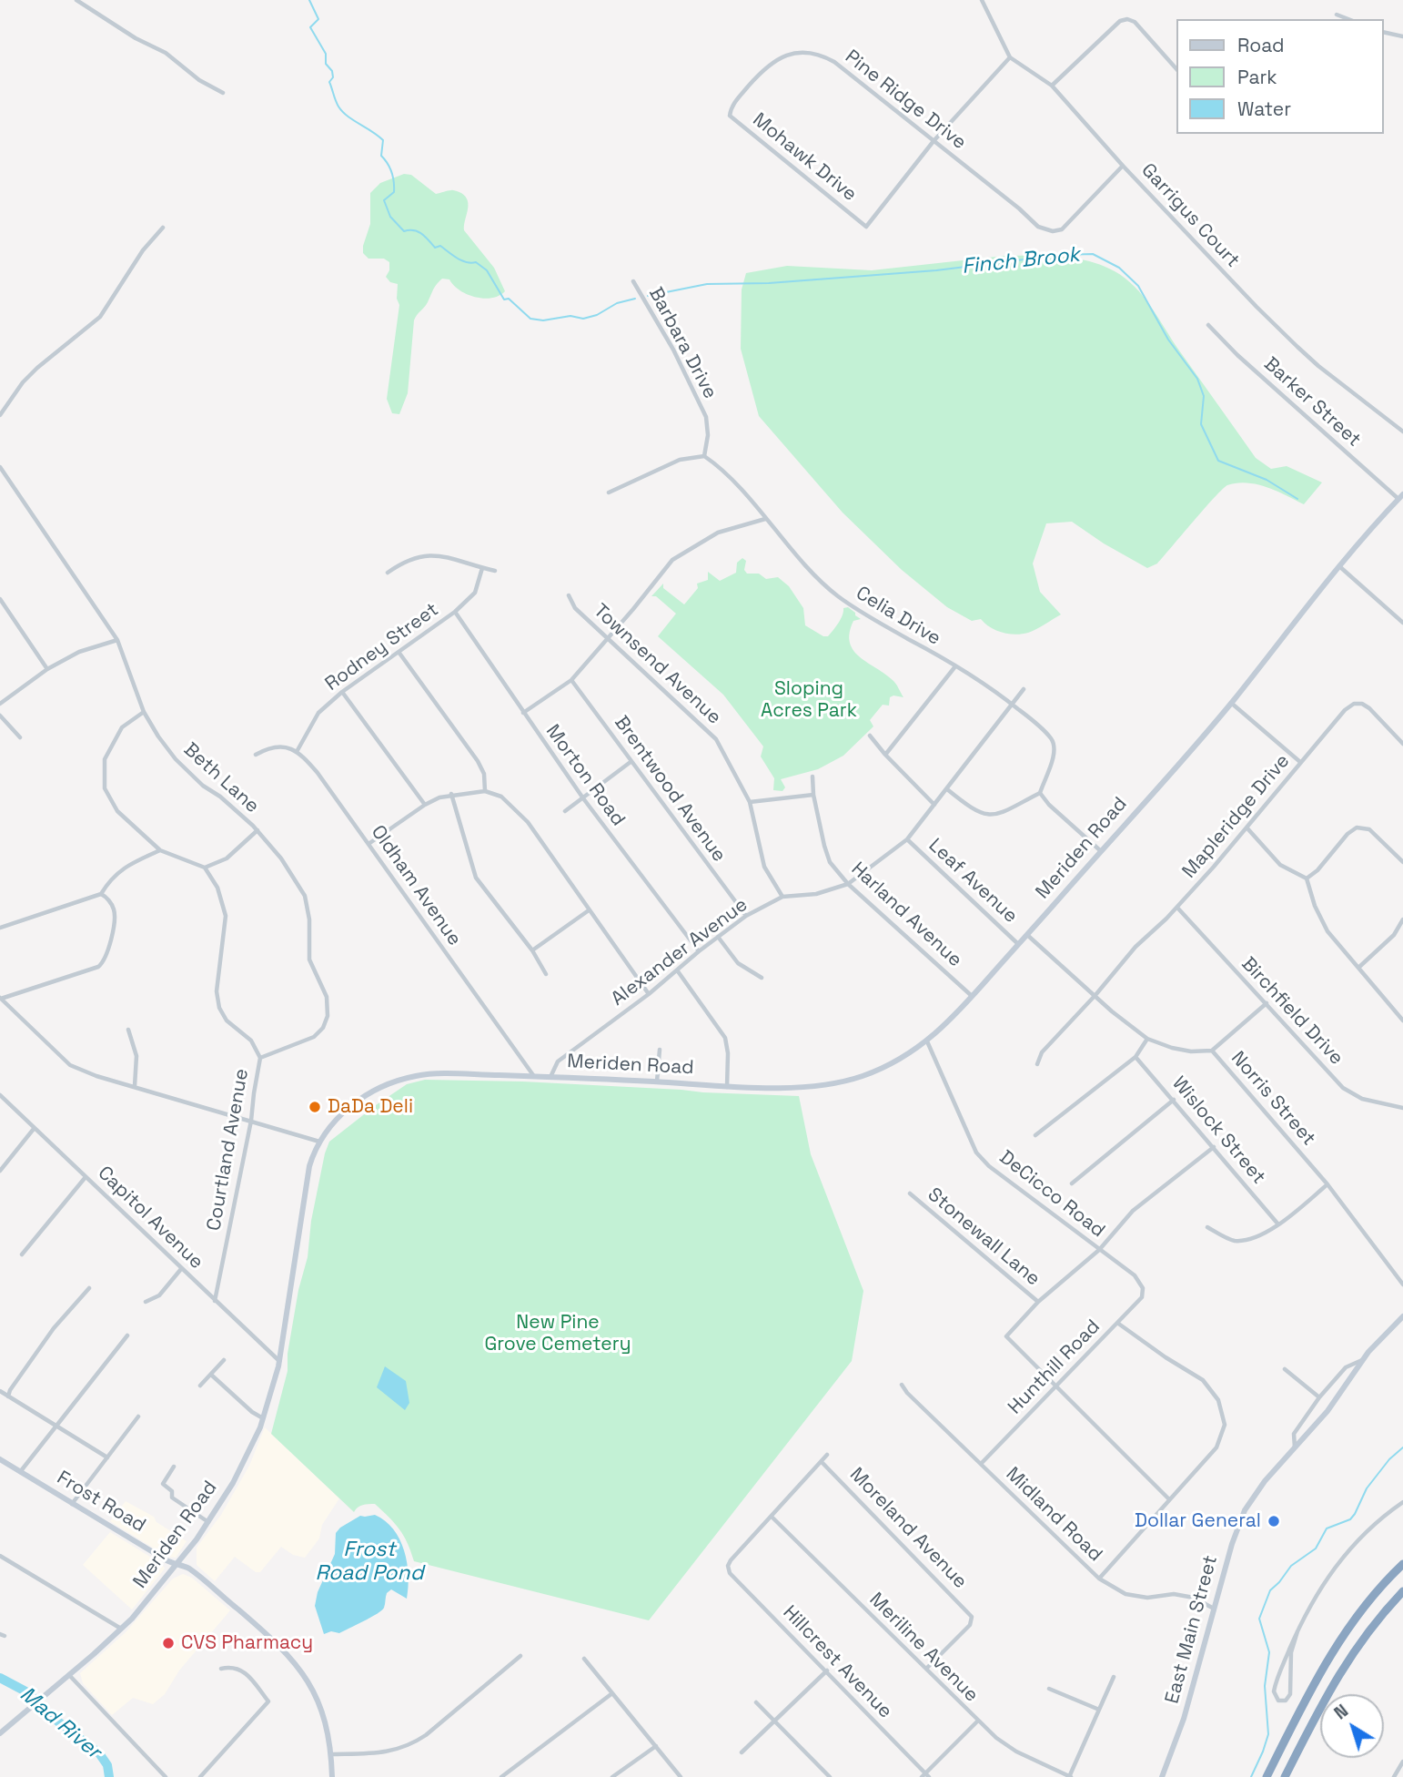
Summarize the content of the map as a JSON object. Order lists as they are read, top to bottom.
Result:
{
  "streets": {
    "main road": ["Meriden Road", "Frost Road", "East Main Street"],
    "street": [
      "Pine Ridge Drive",
      "Mohawk Drive",
      "Garrigus Court",
      "Barbara Drive",
      "Barker Street",
      "Celia Drive",
      "Rodney Street",
      "Townsend Avenue",
      "Morton Road",
      "Beth Lane",
      "Brentwood Avenue",
      "Mapleridge Drive",
      "Leaf Avenue",
      "Oldham Avenue",
      "Harland Avenue",
      "Alexander Avenue",
      "Birchfield Drive",
      "Norris Street",
      "Wislock Street",
      "Courtland Avenue",
      "DeCicco Road",
      "Capitol Avenue",
      "Stonewall Lane",
      "Hunthill Road",
      "Midland Road",
      "Moreland Avenue",
      "Meriline Avenue",
      "Hillcrest Avenue"
    ]
  },
  "crossings": [
    ["Pine Ridge Drive", "Mohawk Drive"],
    ["Pine Ridge Drive", "Garrigus Court"],
    ["Barbara Drive", "Celia Drive"],
    ["Barker Street", "Meriden Road"],
    ["Celia Drive", "Alexander Avenue"],
    ["Rodney Street", "Morton Road"],
    ["Rodney Street", "Oldham Avenue"],
    ["Townsend Avenue", "Alexander Avenue"],
    ["Morton Road", "Alexander Avenue"],
    ["Beth Lane", "Courtland Avenue"],
    ["Brentwood Avenue", "Alexander Avenue"],
    ["Mapleridge Drive", "Birchfield Drive"],
    ["Mapleridge Drive", "Norris Street"],
    ["Meriden Road", "Leaf Avenue"],
    ["Meriden Road", "Oldham Avenue"],
    ["Meriden Road", "Harland Avenue"],
    ["Meriden Road", "Alexander Avenue"],
    ["Meriden Road", "Norris Street"],
    ["Meriden Road", "DeCicco Road"],
    ["Meriden Road", "Capitol Avenue"],
    ["Meriden Road", "Frost Road"],
    ["Leaf Avenue", "Alexander Avenue"],
    ["Harland Avenue", "Alexander Avenue"],
    ["Courtland Avenue", "Capitol Avenue"],
    ["DeCicco Road", "Hunthill Road"],
    ["Hunthill Road", "Midland Road"],
    ["Midland Road", "East Main Street"],
    ["Moreland Avenue", "Meriline Avenue"],
    ["Meriline Avenue", "Hillcrest Avenue"]
  ],
  "water": ["Finch Brook", "Frost Road Pond", "Mad River"],
  "parks": ["Sloping Acres Park", "New Pine Grove Cemetery"],
  "places": ["DaDa Deli", "Dollar General", "CVS Pharmacy"],
  "legend": ["Road", "Park", "Water"],
  "north": "top left"
}
